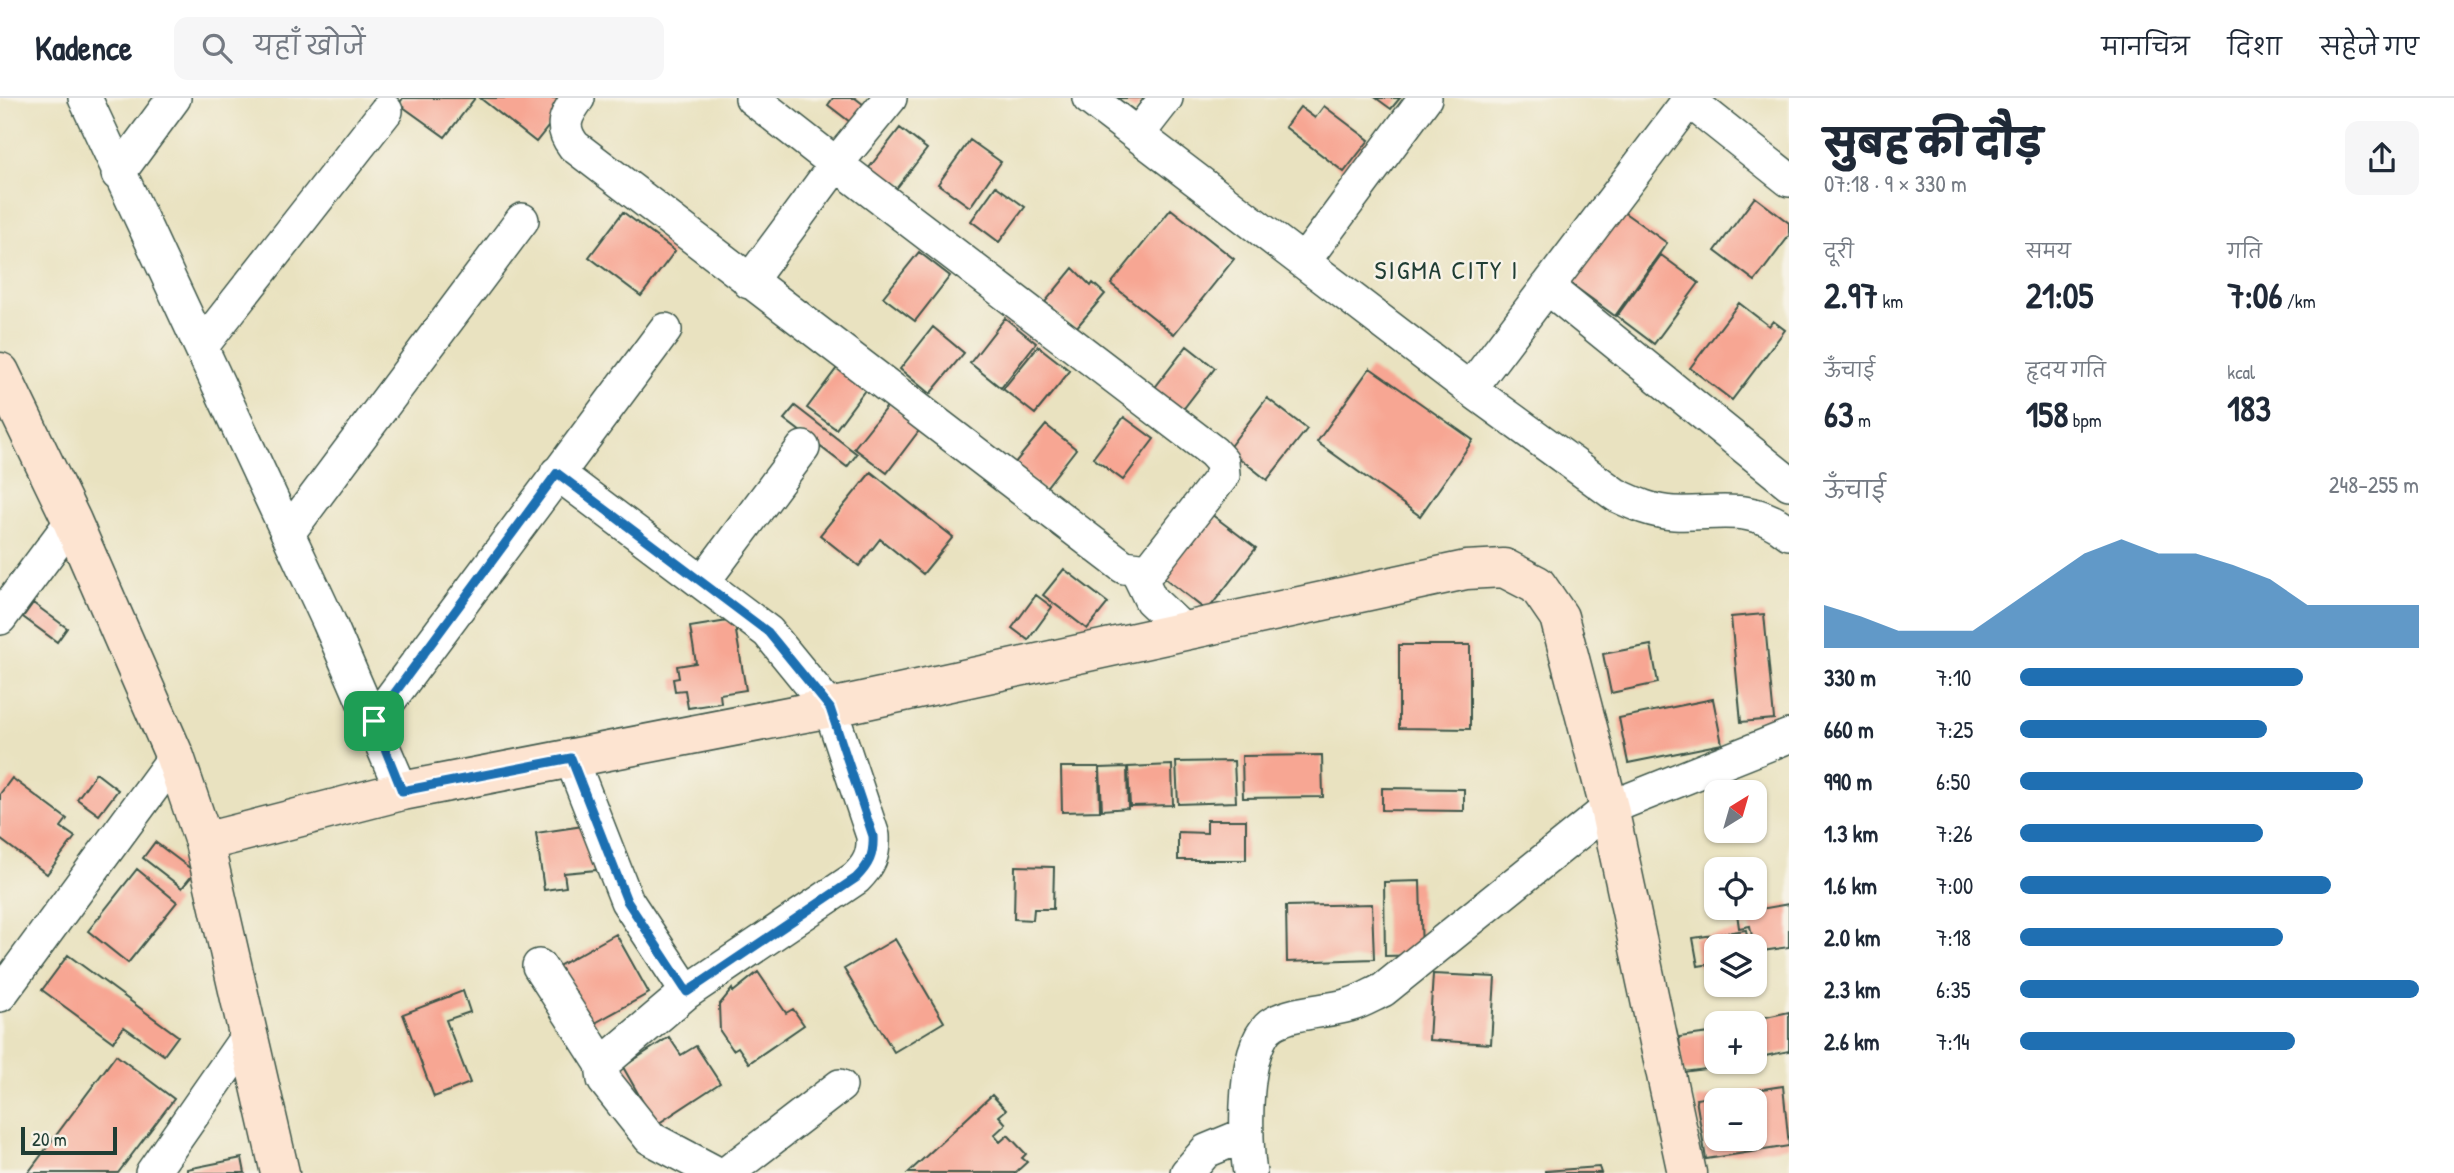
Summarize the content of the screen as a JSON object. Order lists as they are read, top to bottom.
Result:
{
  "districts": ["SIGMA CITY I"],
  "scale_bar": "20 m",
  "north": "top right",
  "page": {
    "header": "Kadence",
    "search": "यहाँ खोजें",
    "nav": ["मानचित्र", "दिशा", "सहेजे गए"],
    "heading": ["सुबह की दौड़", "07:18 · 9 × 330 m"],
    "stats": [
      ["दूरी", "2.97 km"],
      ["समय", "21:05"],
      ["गति", "7:06 /km"],
      ["ऊँचाई", "63 m"],
      ["हृदय गति", "158 bpm"],
      ["kcal", "183"]
    ],
    "chart": ["ऊँचाई", "248–255 m"],
    "list": [
      {
        "name": "330 m",
        "note": "7:10"
      },
      {
        "name": "660 m",
        "note": "7:25"
      },
      {
        "name": "990 m",
        "note": "6:50"
      },
      {
        "name": "1.3 km",
        "note": "7:26"
      },
      {
        "name": "1.6 km",
        "note": "7:00"
      },
      {
        "name": "2.0 km",
        "note": "7:18"
      },
      {
        "name": "2.3 km",
        "note": "6:35"
      },
      {
        "name": "2.6 km",
        "note": "7:14"
      }
    ],
    "map_buttons": ["+", "−"],
    "scale": "20 m"
  }
}
